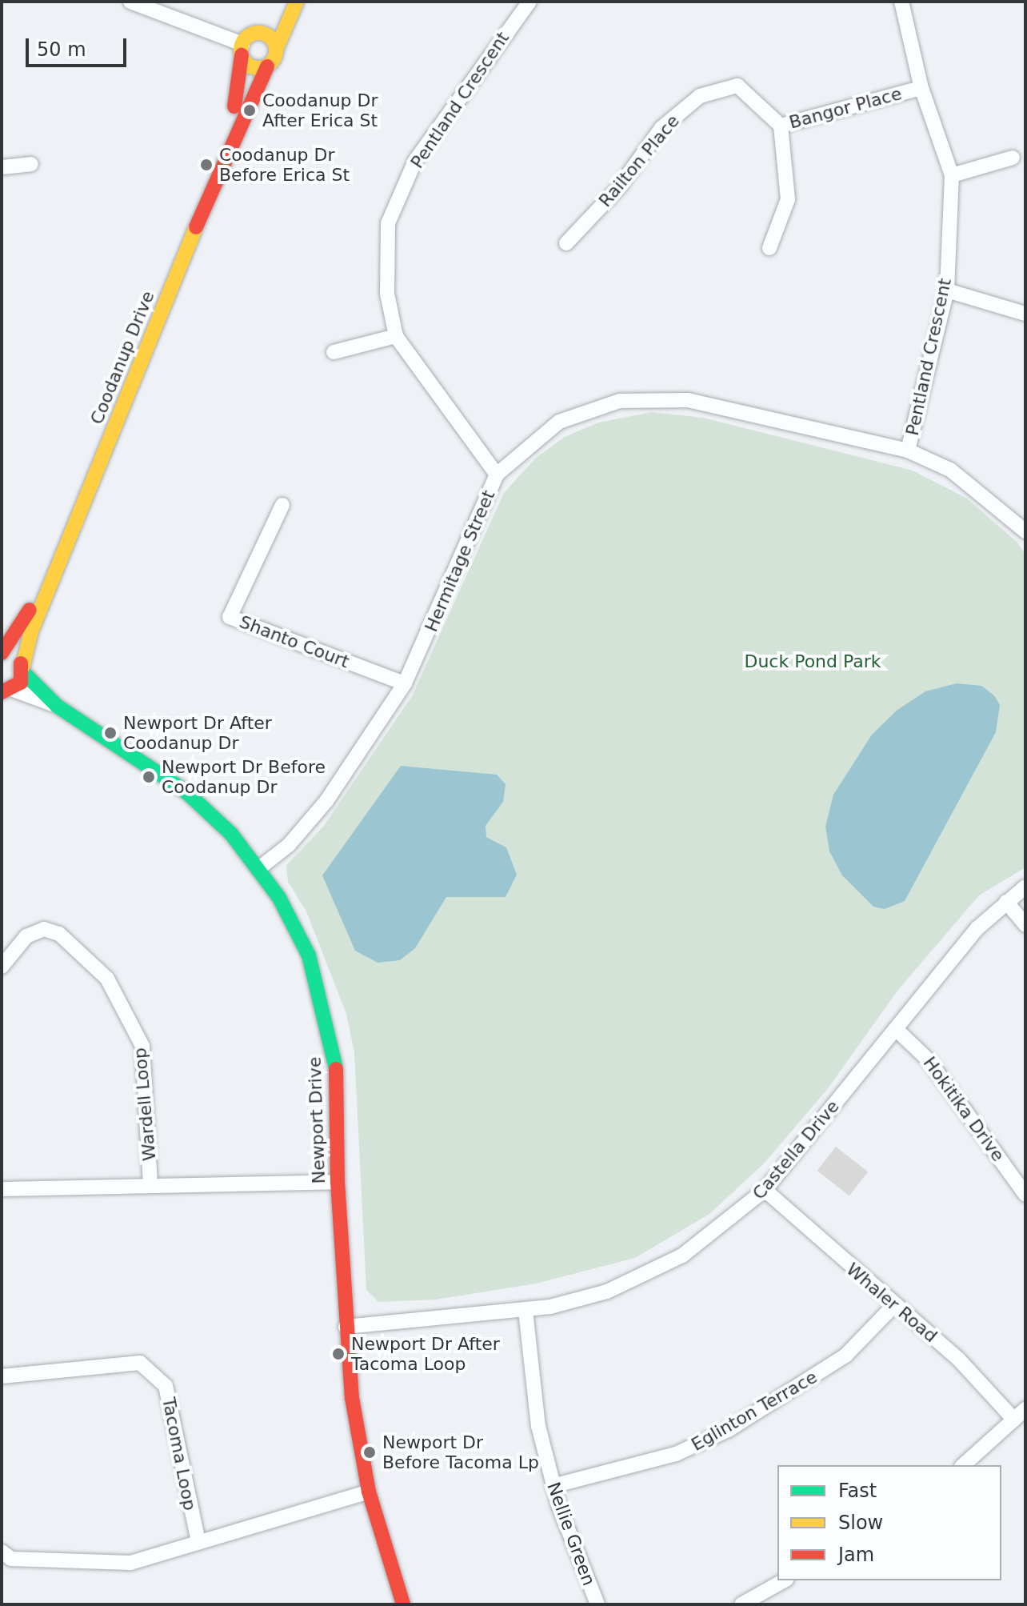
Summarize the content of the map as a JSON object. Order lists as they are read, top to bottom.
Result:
{
  "streets": {
    "main road": ["Coodanup Drive", "Newport Drive"],
    "street": [
      "Pentland Crescent",
      "Bangor Place",
      "Railton Place",
      "Hermitage Street",
      "Shanto Court",
      "Wardell Loop",
      "Hokitika Drive",
      "Castella Drive",
      "Whaler Road",
      "Eglinton Terrace",
      "Tacoma Loop",
      "Nellie Green"
    ]
  },
  "crossings": [
    ["Pentland Crescent", "Bangor Place"],
    ["Pentland Crescent", "Hermitage Street"],
    ["Bangor Place", "Railton Place"],
    ["Coodanup Drive", "Newport Drive"],
    ["Hermitage Street", "Shanto Court"],
    ["Hermitage Street", "Newport Drive"],
    ["Wardell Loop", "Newport Drive"],
    ["Hokitika Drive", "Castella Drive"],
    ["Newport Drive", "Castella Drive"],
    ["Castella Drive", "Whaler Road"],
    ["Castella Drive", "Nellie Green"],
    ["Whaler Road", "Eglinton Terrace"],
    ["Eglinton Terrace", "Nellie Green"]
  ],
  "parks": ["Duck Pond Park"],
  "places": [
    "Coodanup Dr After Erica St",
    "Coodanup Dr Before Erica St",
    "Newport Dr After Coodanup Dr",
    "Newport Dr Before Coodanup Dr",
    "Newport Dr After Tacoma Loop",
    "Newport Dr Before Tacoma Lp"
  ],
  "legend": ["Fast", "Slow", "Jam"],
  "scale_bar": "50 m"
}
